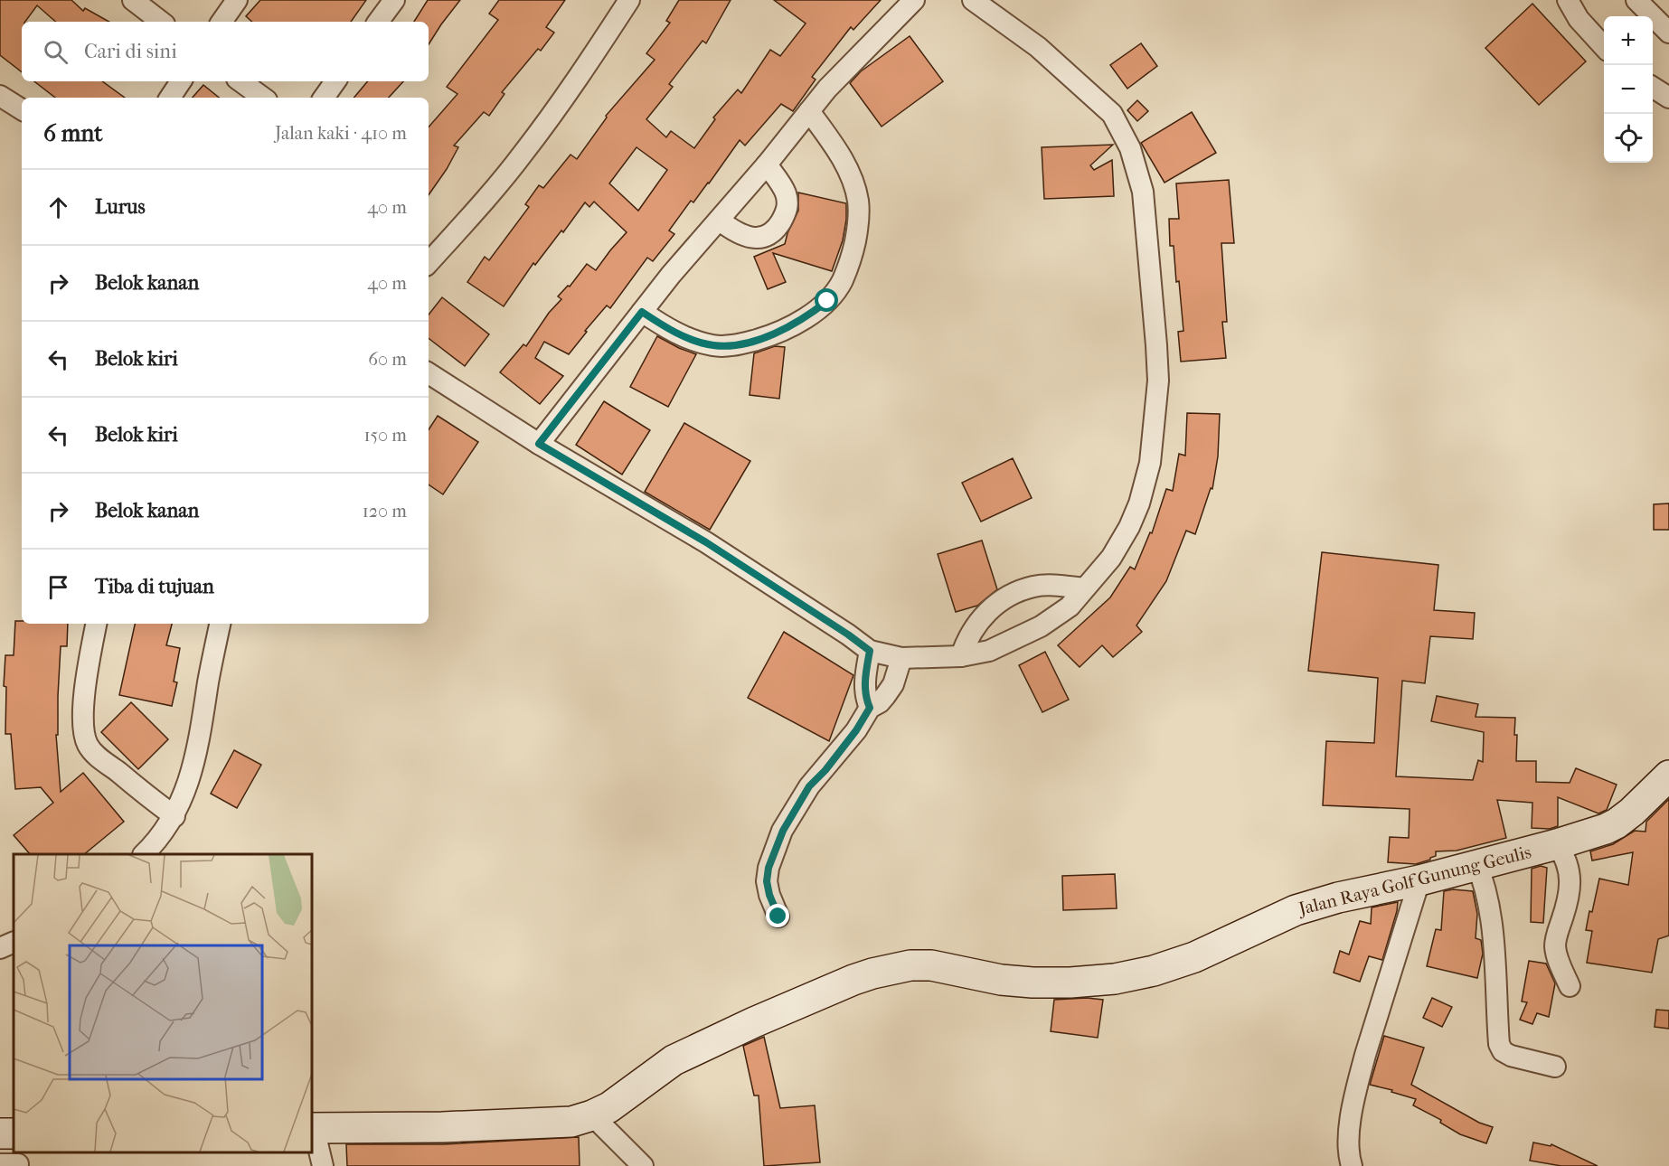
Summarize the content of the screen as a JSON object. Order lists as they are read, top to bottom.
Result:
{
  "streets": {
    "main road": ["Jalan Raya Golf Gunung Geulis"]
  },
  "page": {
    "map_buttons": ["+", "−"],
    "search": "Cari di sini",
    "heading": ["6 mnt", "Jalan kaki · 410 m"],
    "list": [
      ["Lurus", "40 m"],
      ["Belok kanan", "40 m"],
      ["Belok kiri", "60 m"],
      ["Belok kiri", "150 m"],
      ["Belok kanan", "120 m"],
      "Tiba di tujuan"
    ]
  }
}
